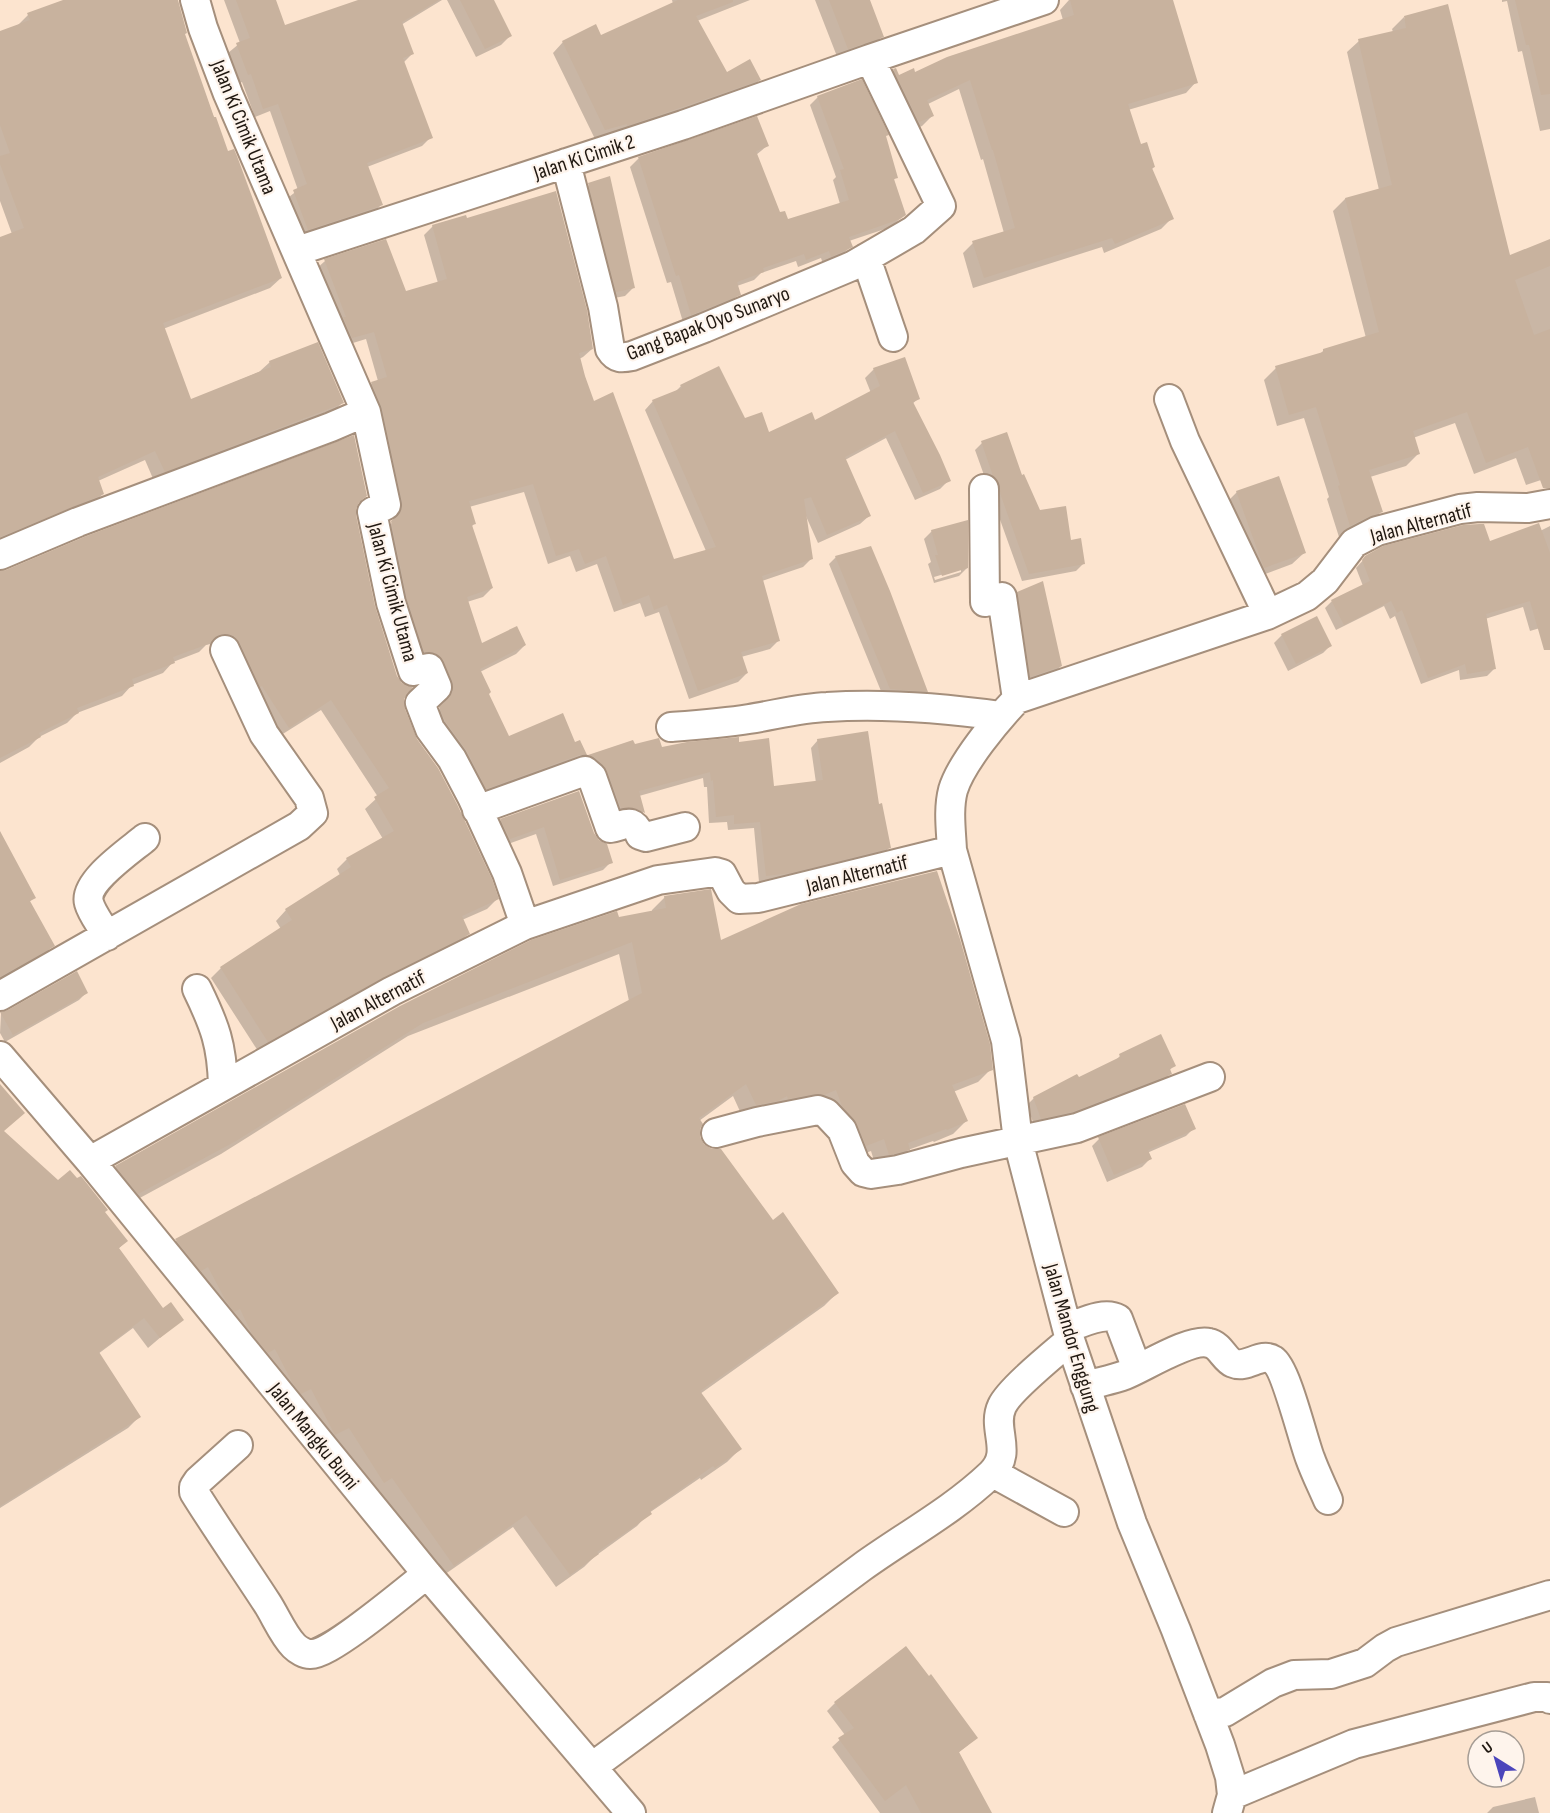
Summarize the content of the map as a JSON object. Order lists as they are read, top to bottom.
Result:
{
  "streets": {
    "street": [
      "Jalan Ki Cimik Utama",
      "Jalan Ki Cimik 2",
      "Gang Bapak Oyo Sunaryo",
      "Jalan Alternatif",
      "Jalan Mandor Enggung",
      "Jalan Mangku Bumi"
    ]
  },
  "crossings": [
    ["Jalan Ki Cimik Utama", "Jalan Ki Cimik 2"],
    ["Jalan Ki Cimik Utama", "Jalan Alternatif"],
    ["Jalan Ki Cimik 2", "Gang Bapak Oyo Sunaryo"],
    ["Jalan Alternatif", "Jalan Mandor Enggung"],
    ["Jalan Alternatif", "Jalan Mangku Bumi"]
  ],
  "north": "top left"
}
